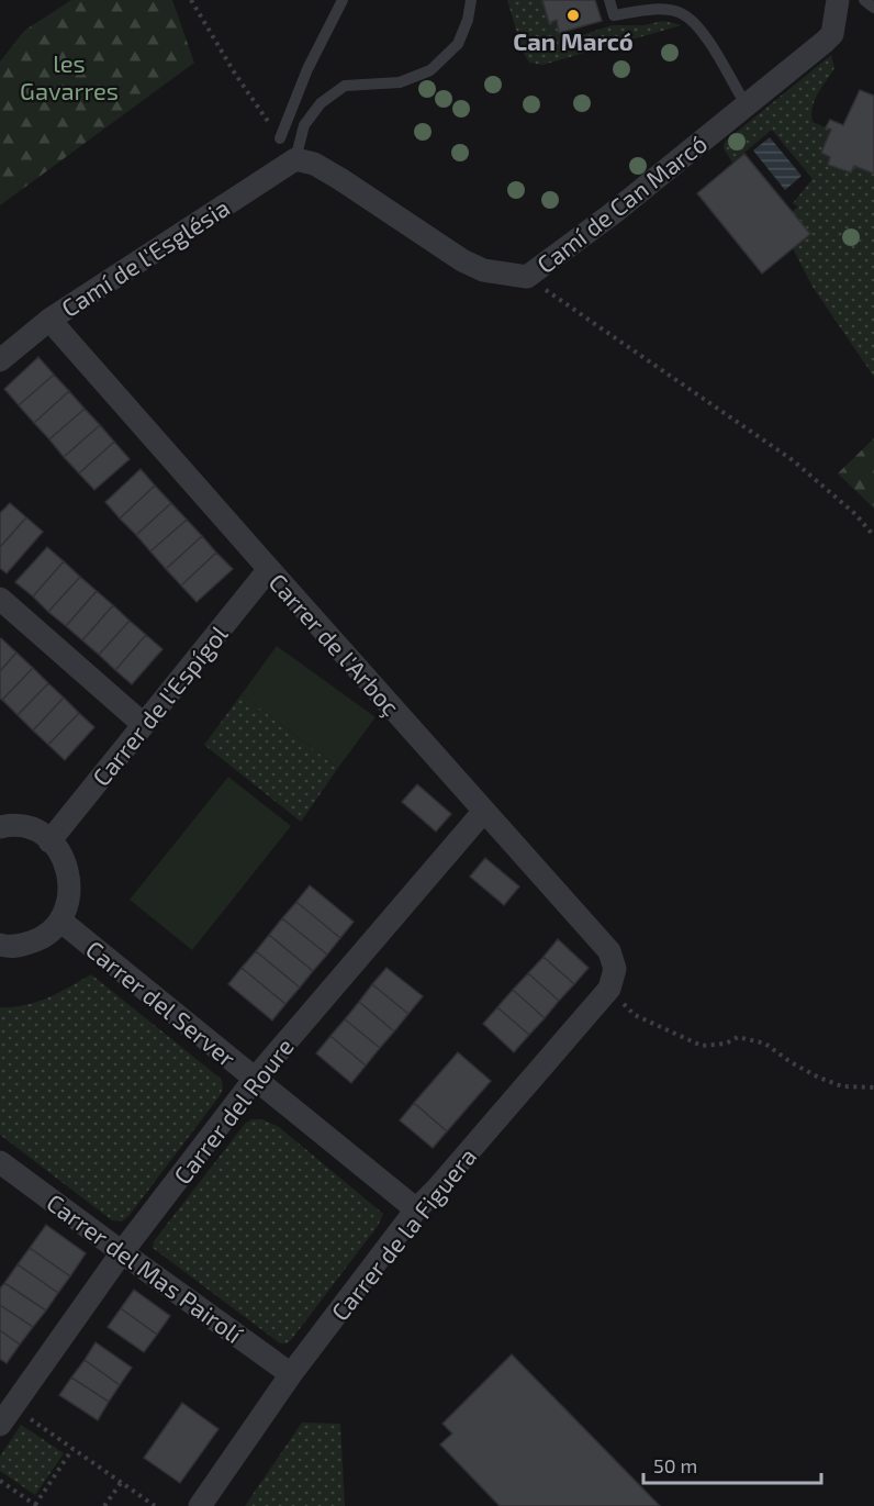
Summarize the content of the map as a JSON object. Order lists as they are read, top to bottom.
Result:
{
  "streets": {
    "street": [
      "Camí de Can Marcó",
      "Camí de l'Església",
      "Carrer de l'Arboç",
      "Carrer de l'Espígol",
      "Carrer del Server",
      "Carrer del Roure",
      "Carrer de la Figuera",
      "Carrer del Mas Pairolí"
    ]
  },
  "crossings": [
    ["Camí de Can Marcó", "Camí de l'Església"],
    ["Camí de l'Església", "Carrer de l'Arboç"],
    ["Carrer de l'Arboç", "Carrer de l'Espígol"],
    ["Carrer de l'Arboç", "Carrer del Roure"],
    ["Carrer de l'Arboç", "Carrer de la Figuera"],
    ["Carrer del Server", "Carrer del Roure"],
    ["Carrer del Server", "Carrer de la Figuera"],
    ["Carrer del Roure", "Carrer del Mas Pairolí"],
    ["Carrer de la Figuera", "Carrer del Mas Pairolí"]
  ],
  "parks": ["les Gavarres"],
  "places": ["Can Marcó"],
  "scale_bar": "50 m"
}
